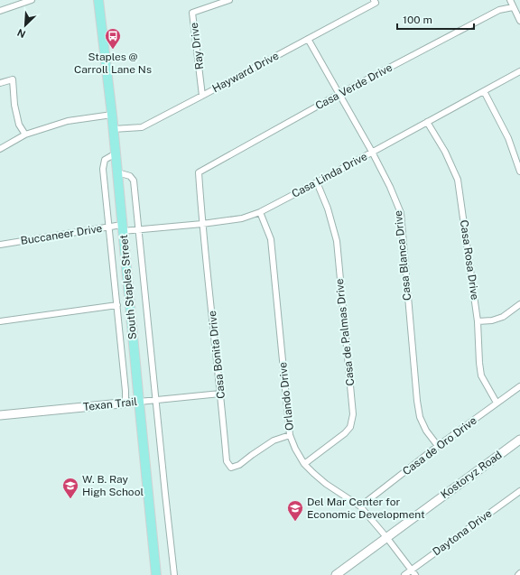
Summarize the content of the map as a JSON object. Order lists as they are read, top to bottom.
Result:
{
  "streets": {
    "main road": ["South Staples Street", "Texan Trail", "Kostoryz Road"],
    "street": [
      "Ray Drive",
      "Hayward Drive",
      "Casa Verde Drive",
      "Casa Linda Drive",
      "Buccaneer Drive",
      "Casa Blanca Drive",
      "Casa Rosa Drive",
      "Casa de Palmas Drive",
      "Casa Bonita Drive",
      "Orlando Drive",
      "Casa de Oro Drive",
      "Daytona Drive"
    ]
  },
  "crossings": [
    ["Ray Drive", "Hayward Drive"],
    ["Hayward Drive", "Casa Blanca Drive"],
    ["Hayward Drive", "South Staples Street"],
    ["Casa Verde Drive", "Casa Blanca Drive"],
    ["Casa Verde Drive", "Casa Bonita Drive"],
    ["Casa Linda Drive", "Buccaneer Drive"],
    ["Casa Linda Drive", "Casa Blanca Drive"],
    ["Casa Linda Drive", "Casa Rosa Drive"],
    ["Casa Linda Drive", "South Staples Street"],
    ["Casa Linda Drive", "Casa de Palmas Drive"],
    ["Casa Linda Drive", "Casa Bonita Drive"],
    ["Casa Linda Drive", "Orlando Drive"],
    ["Buccaneer Drive", "South Staples Street"],
    ["Casa Blanca Drive", "Casa de Oro Drive"],
    ["Casa Rosa Drive", "Casa de Oro Drive"],
    ["South Staples Street", "Texan Trail"],
    ["Casa de Palmas Drive", "Orlando Drive"],
    ["Casa Bonita Drive", "Orlando Drive"],
    ["Casa Bonita Drive", "Texan Trail"],
    ["Orlando Drive", "Casa de Oro Drive"],
    ["Orlando Drive", "Kostoryz Road"],
    ["Orlando Drive", "Daytona Drive"]
  ],
  "places": {
    "bus stop": ["Staples @ Carroll Lane Ns"],
    "school or university": ["W. B. Ray High School", "Del Mar Center for Economic Development"]
  },
  "scale_bar": "100 m",
  "north": "bottom left"
}
